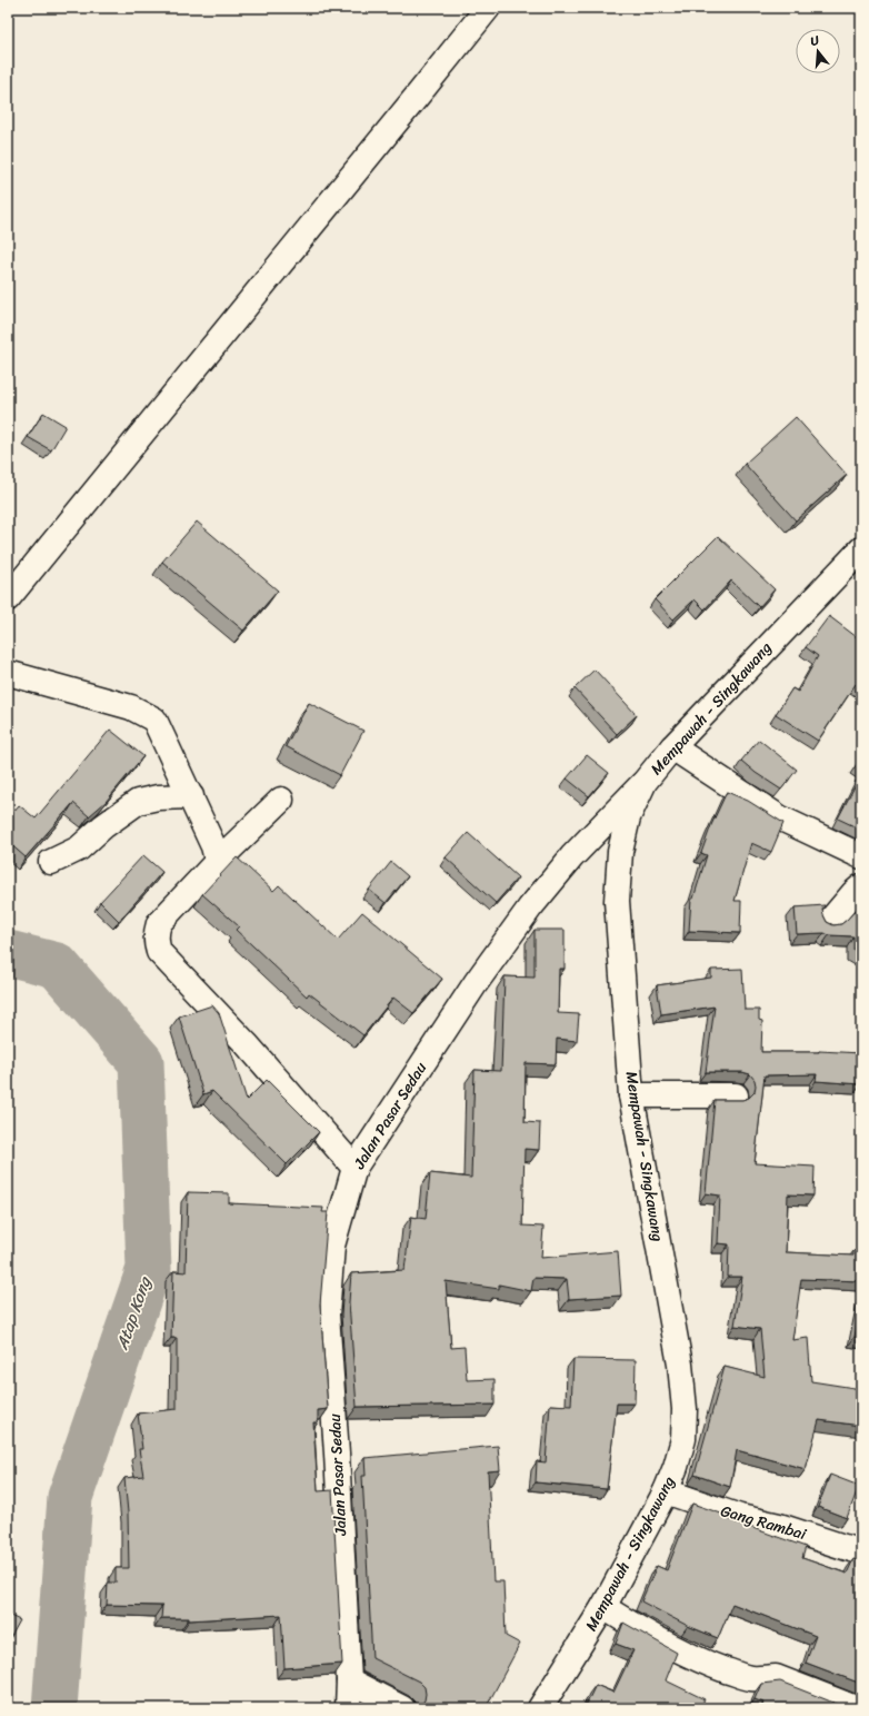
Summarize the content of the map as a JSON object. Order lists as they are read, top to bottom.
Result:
{
  "streets": {
    "main road": ["Mempawah - Singkawang", "Jalan Pasar Sedau", "Gang Rambai"]
  },
  "crossings": [
    ["Mempawah - Singkawang", "Jalan Pasar Sedau"],
    ["Mempawah - Singkawang", "Gang Rambai"]
  ],
  "water": ["Atap Kong"],
  "north": "top"
}
